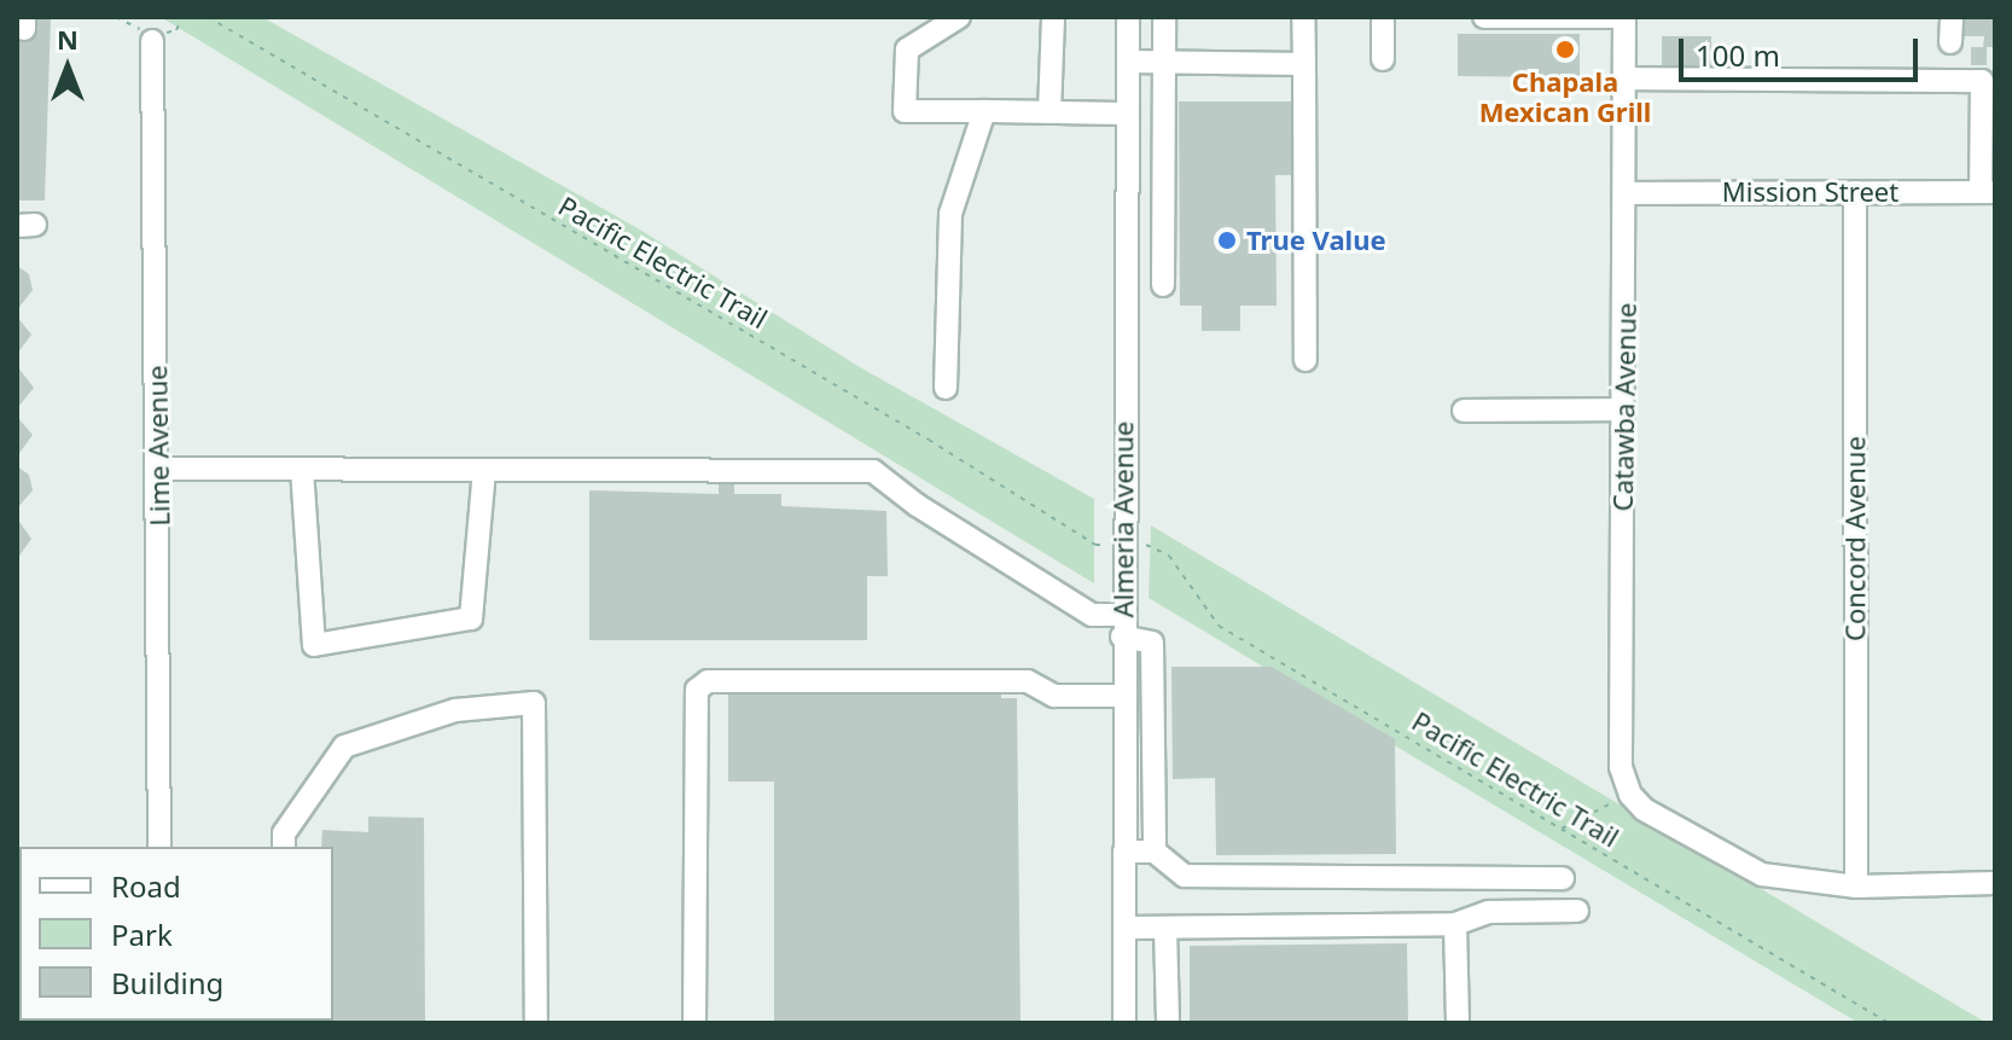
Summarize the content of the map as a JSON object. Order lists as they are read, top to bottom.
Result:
{
  "streets": {
    "street": [
      "Mission Street",
      "Catawba Avenue",
      "Lime Avenue",
      "Almeria Avenue",
      "Concord Avenue"
    ],
    "path": ["Pacific Electric Trail"]
  },
  "crossings": [
    ["Mission Street", "Catawba Avenue"],
    ["Mission Street", "Concord Avenue"]
  ],
  "places": ["Chapala Mexican Grill", "True Value"],
  "legend": ["Road", "Park", "Building"],
  "scale_bar": "100 m",
  "north": "top"
}
